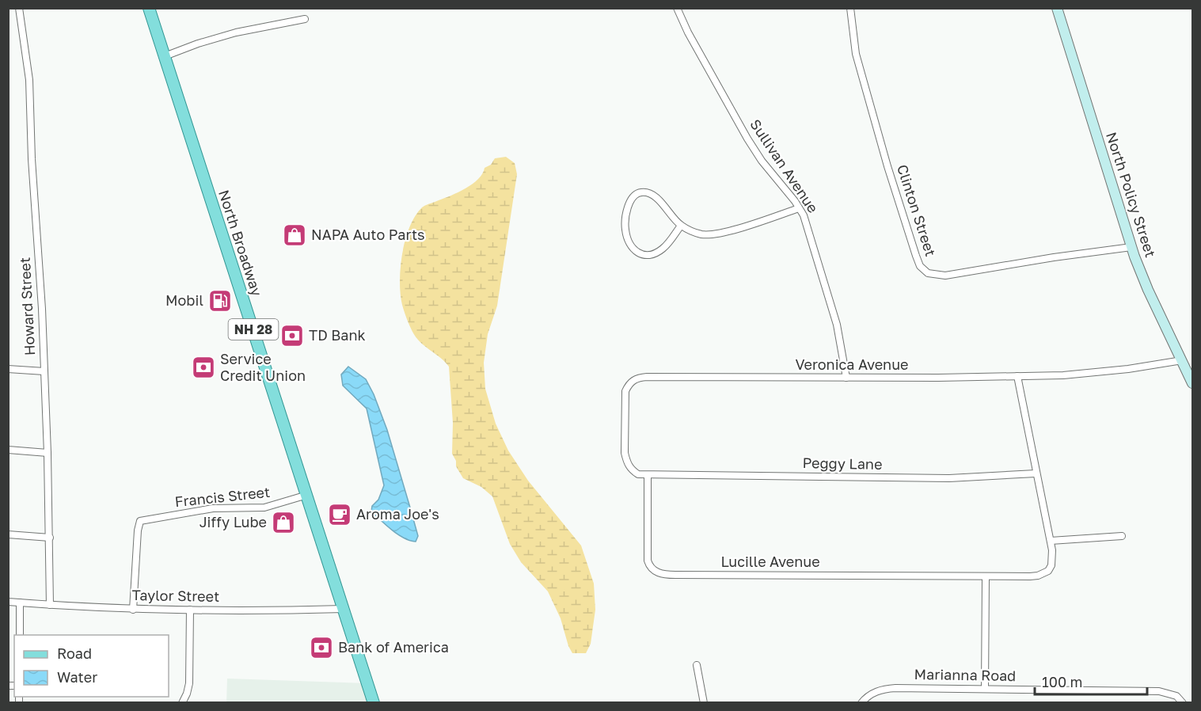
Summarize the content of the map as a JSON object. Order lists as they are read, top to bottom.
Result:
{
  "streets": {
    "main road": ["North Broadway", "NH 28"],
    "street": [
      "Sullivan Avenue",
      "North Policy Street",
      "Clinton Street",
      "Howard Street",
      "Veronica Avenue",
      "Peggy Lane",
      "Francis Street",
      "Lucille Avenue",
      "Taylor Street",
      "Marianna Road"
    ]
  },
  "crossings": [
    ["Sullivan Avenue", "Veronica Avenue"],
    ["North Policy Street", "Clinton Street"],
    ["North Policy Street", "Veronica Avenue"],
    ["North Broadway", "Francis Street"],
    ["North Broadway", "Taylor Street"],
    ["Howard Street", "Taylor Street"],
    ["Veronica Avenue", "Peggy Lane"],
    ["Veronica Avenue", "Lucille Avenue"],
    ["Peggy Lane", "Lucille Avenue"],
    ["Francis Street", "Taylor Street"]
  ],
  "places": {
    "shop": ["NAPA Auto Parts", "Jiffy Lube"],
    "fuel station": ["Mobil"],
    "bank": ["TD Bank", "Service Credit Union", "Bank of America"],
    "cafe": ["Aroma Joe's"]
  },
  "legend": ["Road", "Water"],
  "scale_bar": "100 m"
}
